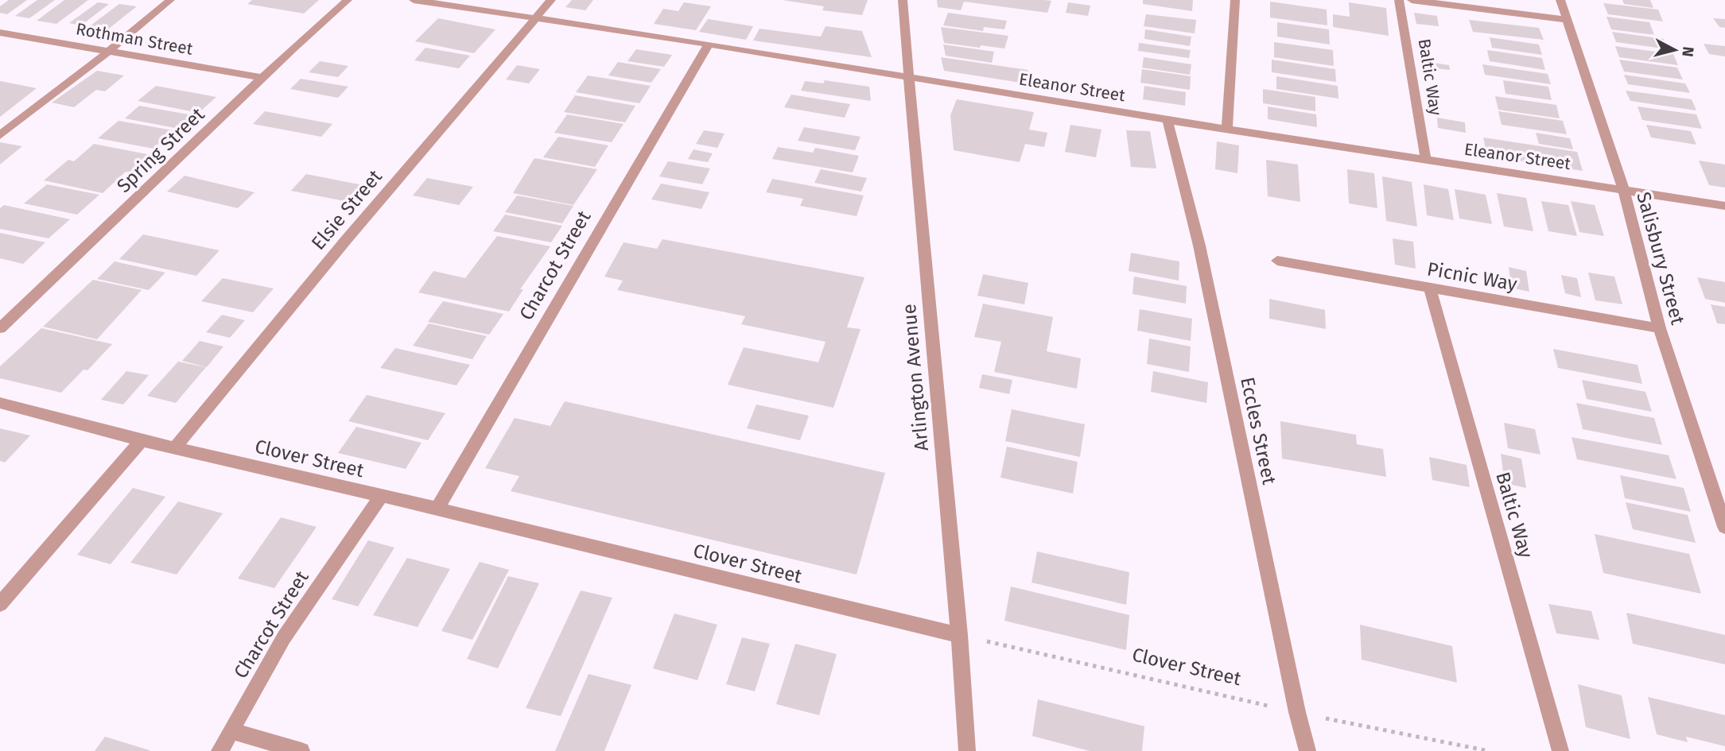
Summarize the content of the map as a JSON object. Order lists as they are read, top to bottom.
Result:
{
  "streets": {
    "street": [
      "Rothman Street",
      "Baltic Way",
      "Eleanor Street",
      "Spring Street",
      "Elsie Street",
      "Salisbury Street",
      "Charcot Street",
      "Picnic Way",
      "Arlington Avenue",
      "Eccles Street",
      "Clover Street"
    ]
  },
  "crossings": [
    ["Rothman Street", "Spring Street"],
    ["Baltic Way", "Eleanor Street"],
    ["Baltic Way", "Picnic Way"],
    ["Eleanor Street", "Elsie Street"],
    ["Eleanor Street", "Salisbury Street"],
    ["Eleanor Street", "Charcot Street"],
    ["Eleanor Street", "Arlington Avenue"],
    ["Eleanor Street", "Eccles Street"],
    ["Elsie Street", "Clover Street"],
    ["Salisbury Street", "Picnic Way"],
    ["Charcot Street", "Clover Street"],
    ["Arlington Avenue", "Clover Street"],
    ["Eccles Street", "Clover Street"]
  ],
  "north": "right"
}
